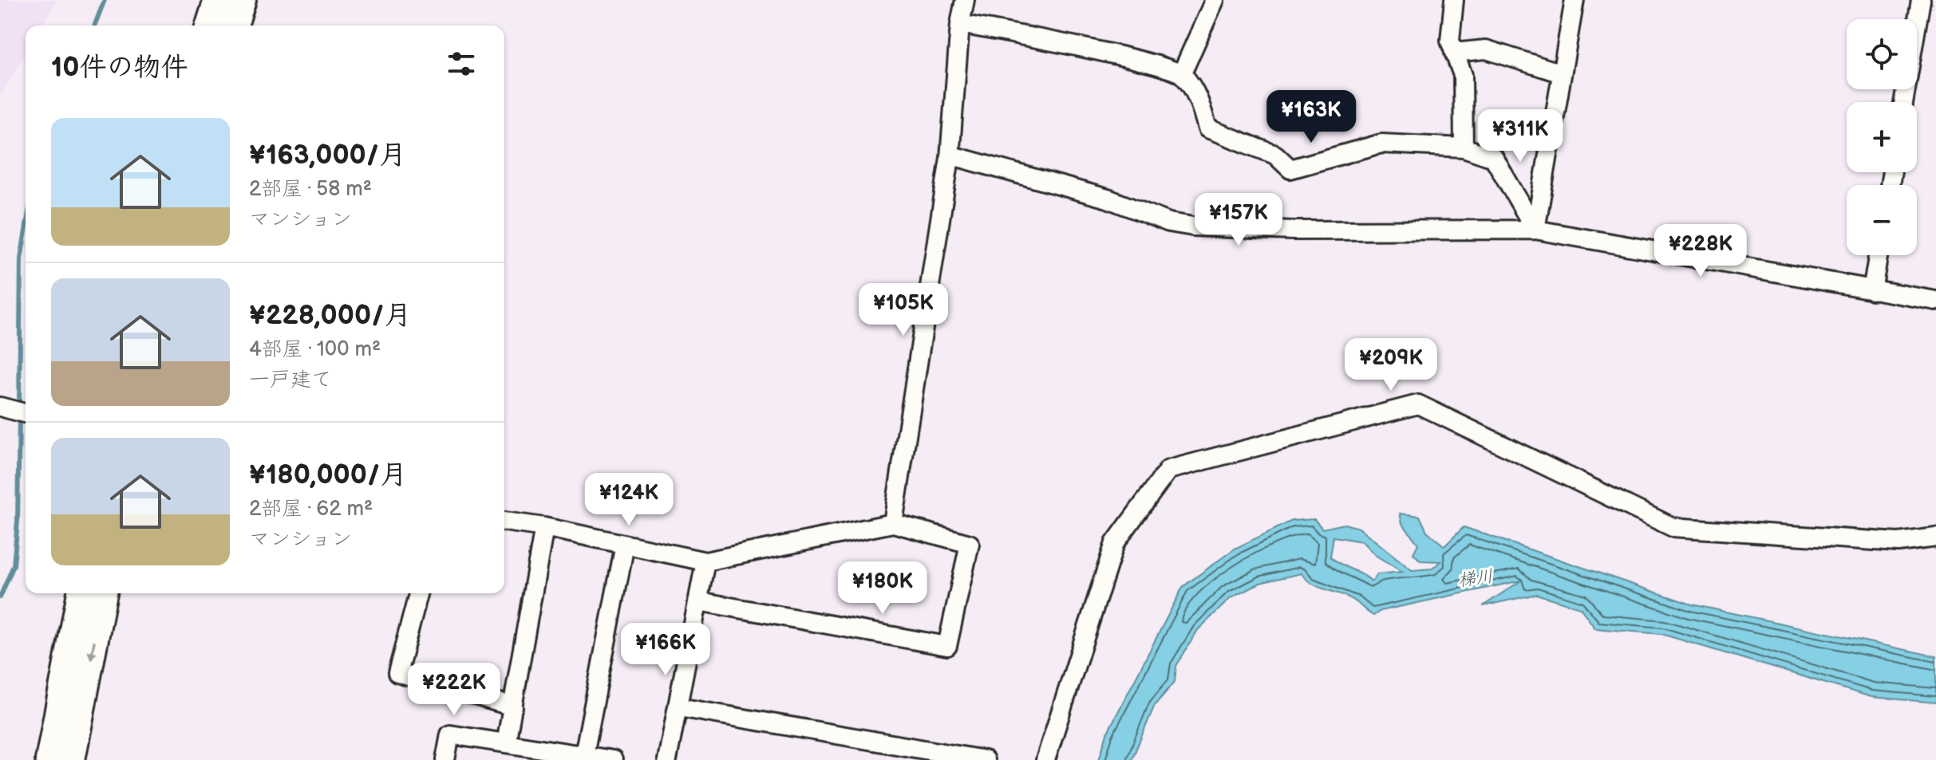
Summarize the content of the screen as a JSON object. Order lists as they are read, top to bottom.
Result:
{
  "water": ["梯川"],
  "page": {
    "map_buttons": ["+", "−"],
    "heading": "10件の物件",
    "price": [
      "¥163K",
      "¥311K",
      "¥157K",
      "¥228K",
      "¥105K",
      "¥209K",
      "¥124K",
      "¥180K",
      "¥166K",
      "¥222K"
    ],
    "list": [
      {
        "name": "¥163,000/月",
        "note": "2部屋 · 58 m² · マンション"
      },
      {
        "name": "¥228,000/月",
        "note": "4部屋 · 100 m² · 一戸建て"
      },
      {
        "name": "¥180,000/月",
        "note": "2部屋 · 62 m² · マンション"
      }
    ]
  }
}
